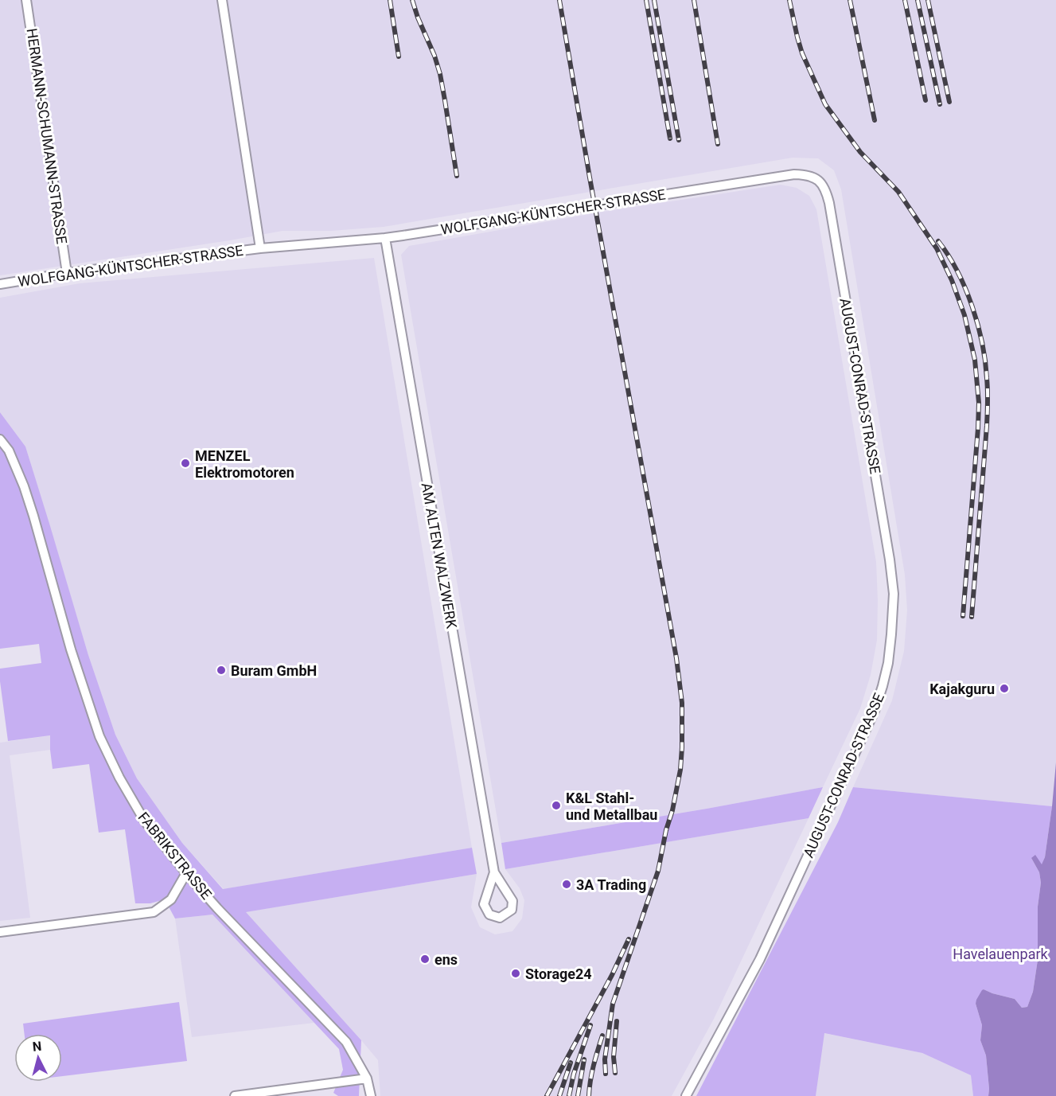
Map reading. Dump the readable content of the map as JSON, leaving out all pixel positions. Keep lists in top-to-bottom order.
{
  "streets": {
    "street": [
      "HERMANN-SCHUMANN-STRASSE",
      "WOLFGANG-KÜNTSCHER-STRASSE",
      "AUGUST-CONRAD-STRASSE",
      "AM ALTEN WALZWERK",
      "FABRIKSTRASSE"
    ]
  },
  "crossings": [
    ["HERMANN-SCHUMANN-STRASSE", "WOLFGANG-KÜNTSCHER-STRASSE"],
    ["WOLFGANG-KÜNTSCHER-STRASSE", "AUGUST-CONRAD-STRASSE"],
    ["WOLFGANG-KÜNTSCHER-STRASSE", "AM ALTEN WALZWERK"]
  ],
  "parks": ["Havelauenpark"],
  "places": [
    "MENZEL Elektromotoren",
    "Buram GmbH",
    "Kajakguru",
    "K&L Stahl- und Metallbau",
    "3A Trading",
    "ens",
    "Storage24"
  ],
  "north": "top"
}
